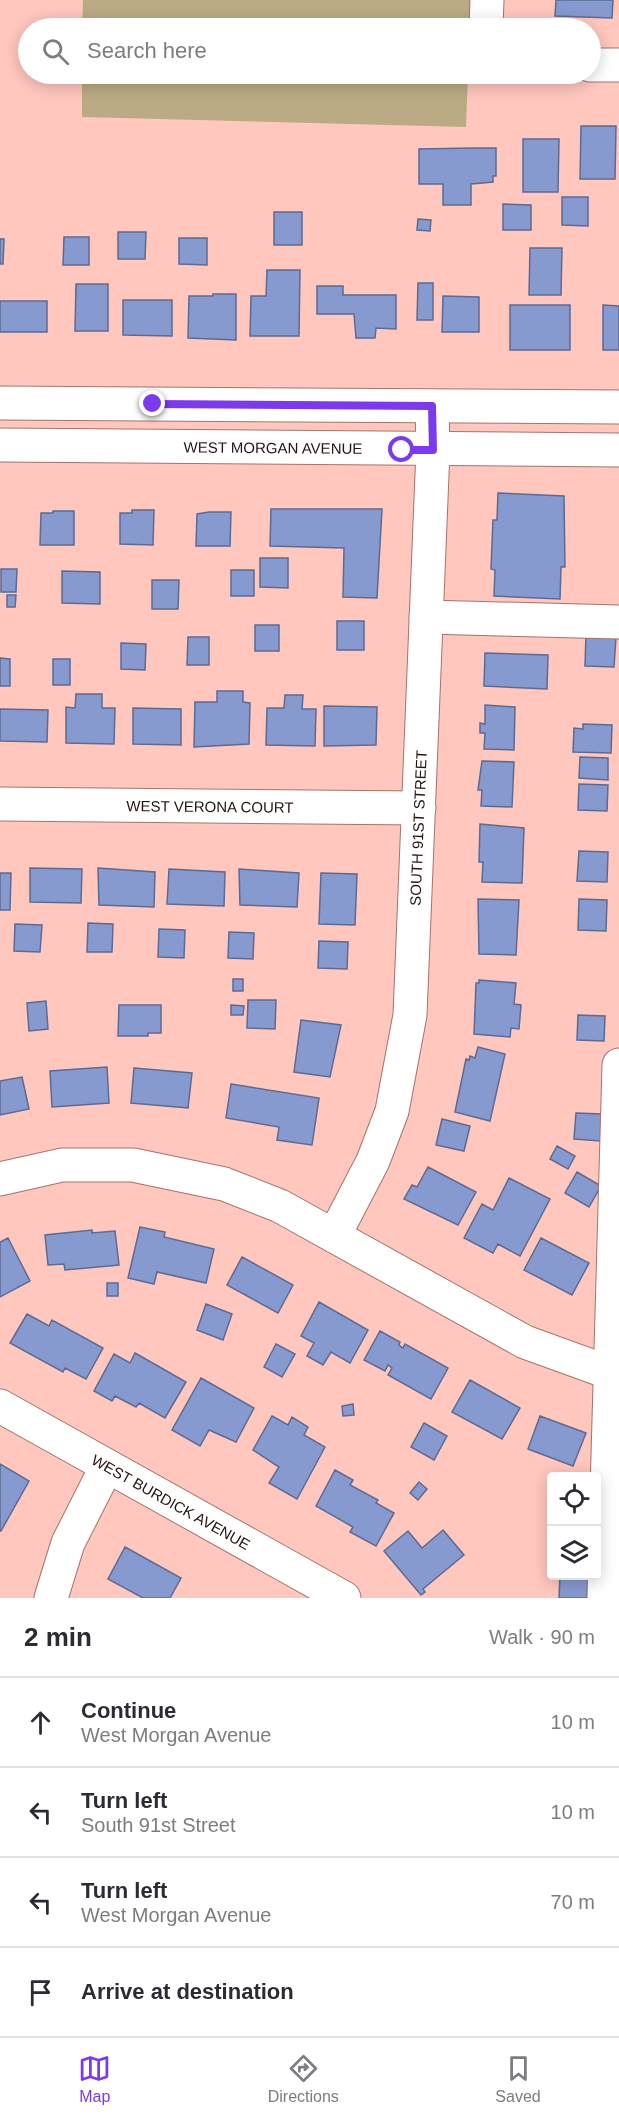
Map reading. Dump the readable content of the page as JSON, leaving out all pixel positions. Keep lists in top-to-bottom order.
{
  "streets": {
    "street": [
      "WEST MORGAN AVENUE",
      "WEST VERONA COURT",
      "SOUTH 91ST STREET",
      "WEST BURDICK AVENUE"
    ]
  },
  "crossings": [
    ["WEST MORGAN AVENUE", "SOUTH 91ST STREET"],
    ["WEST VERONA COURT", "SOUTH 91ST STREET"]
  ],
  "page": {
    "search": "Search here",
    "heading": ["2 min", "Walk · 90 m"],
    "list": [
      ["Continue", "West Morgan Avenue", "10 m"],
      ["Turn left", "South 91st Street", "10 m"],
      ["Turn left", "West Morgan Avenue", "70 m"],
      "Arrive at destination"
    ],
    "nav": ["Map", "Directions", "Saved"]
  }
}
